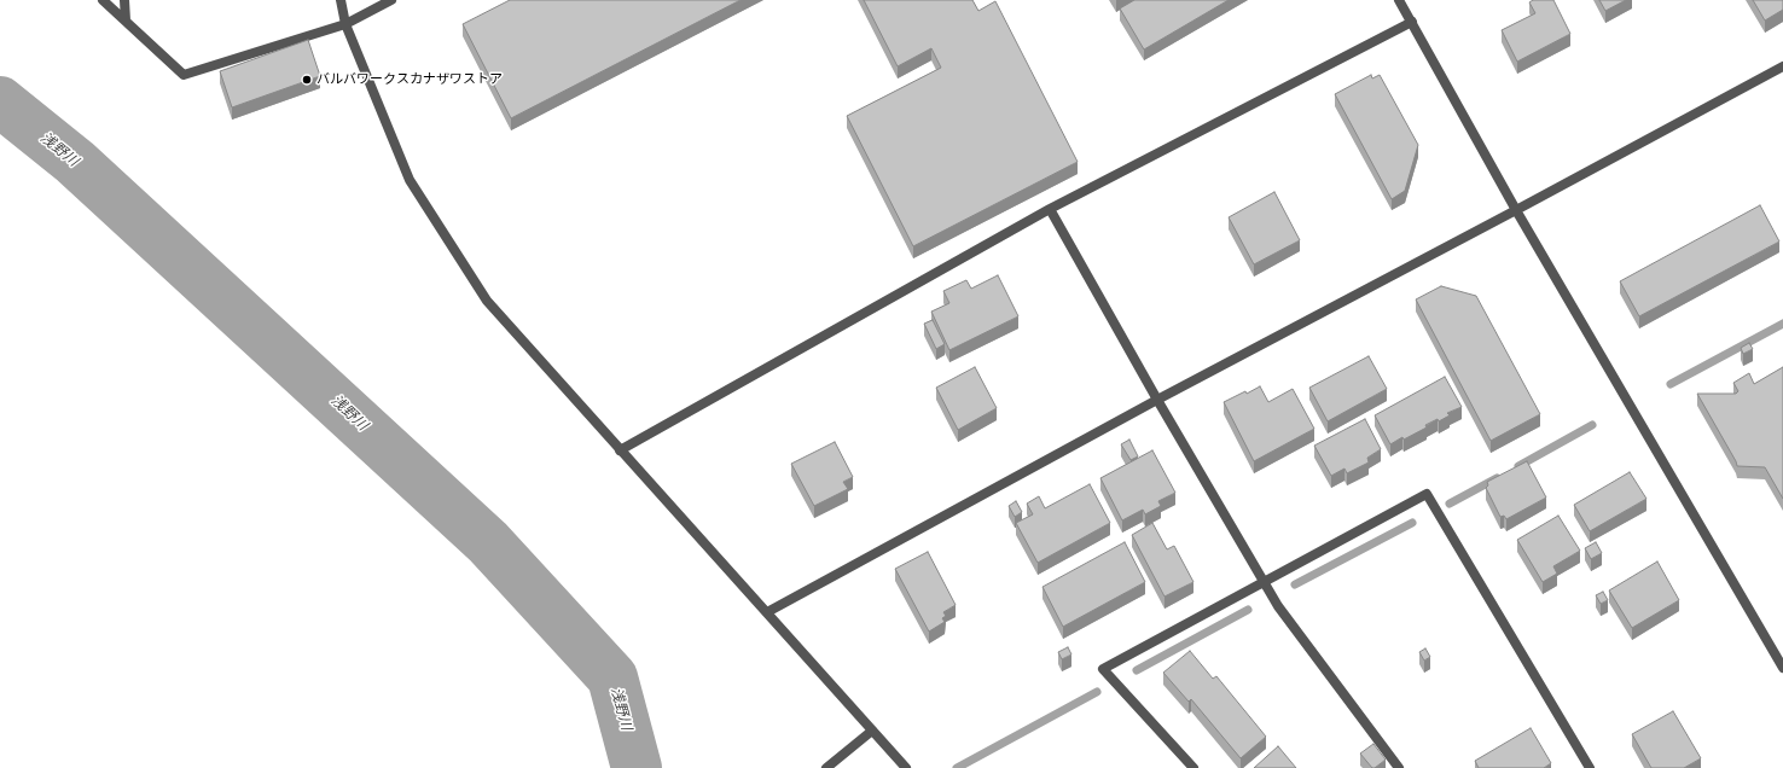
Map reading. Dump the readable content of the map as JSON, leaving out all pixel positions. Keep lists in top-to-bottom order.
{
  "water": ["浅野川"],
  "places": ["バルバワークスカナザワストア"]
}
